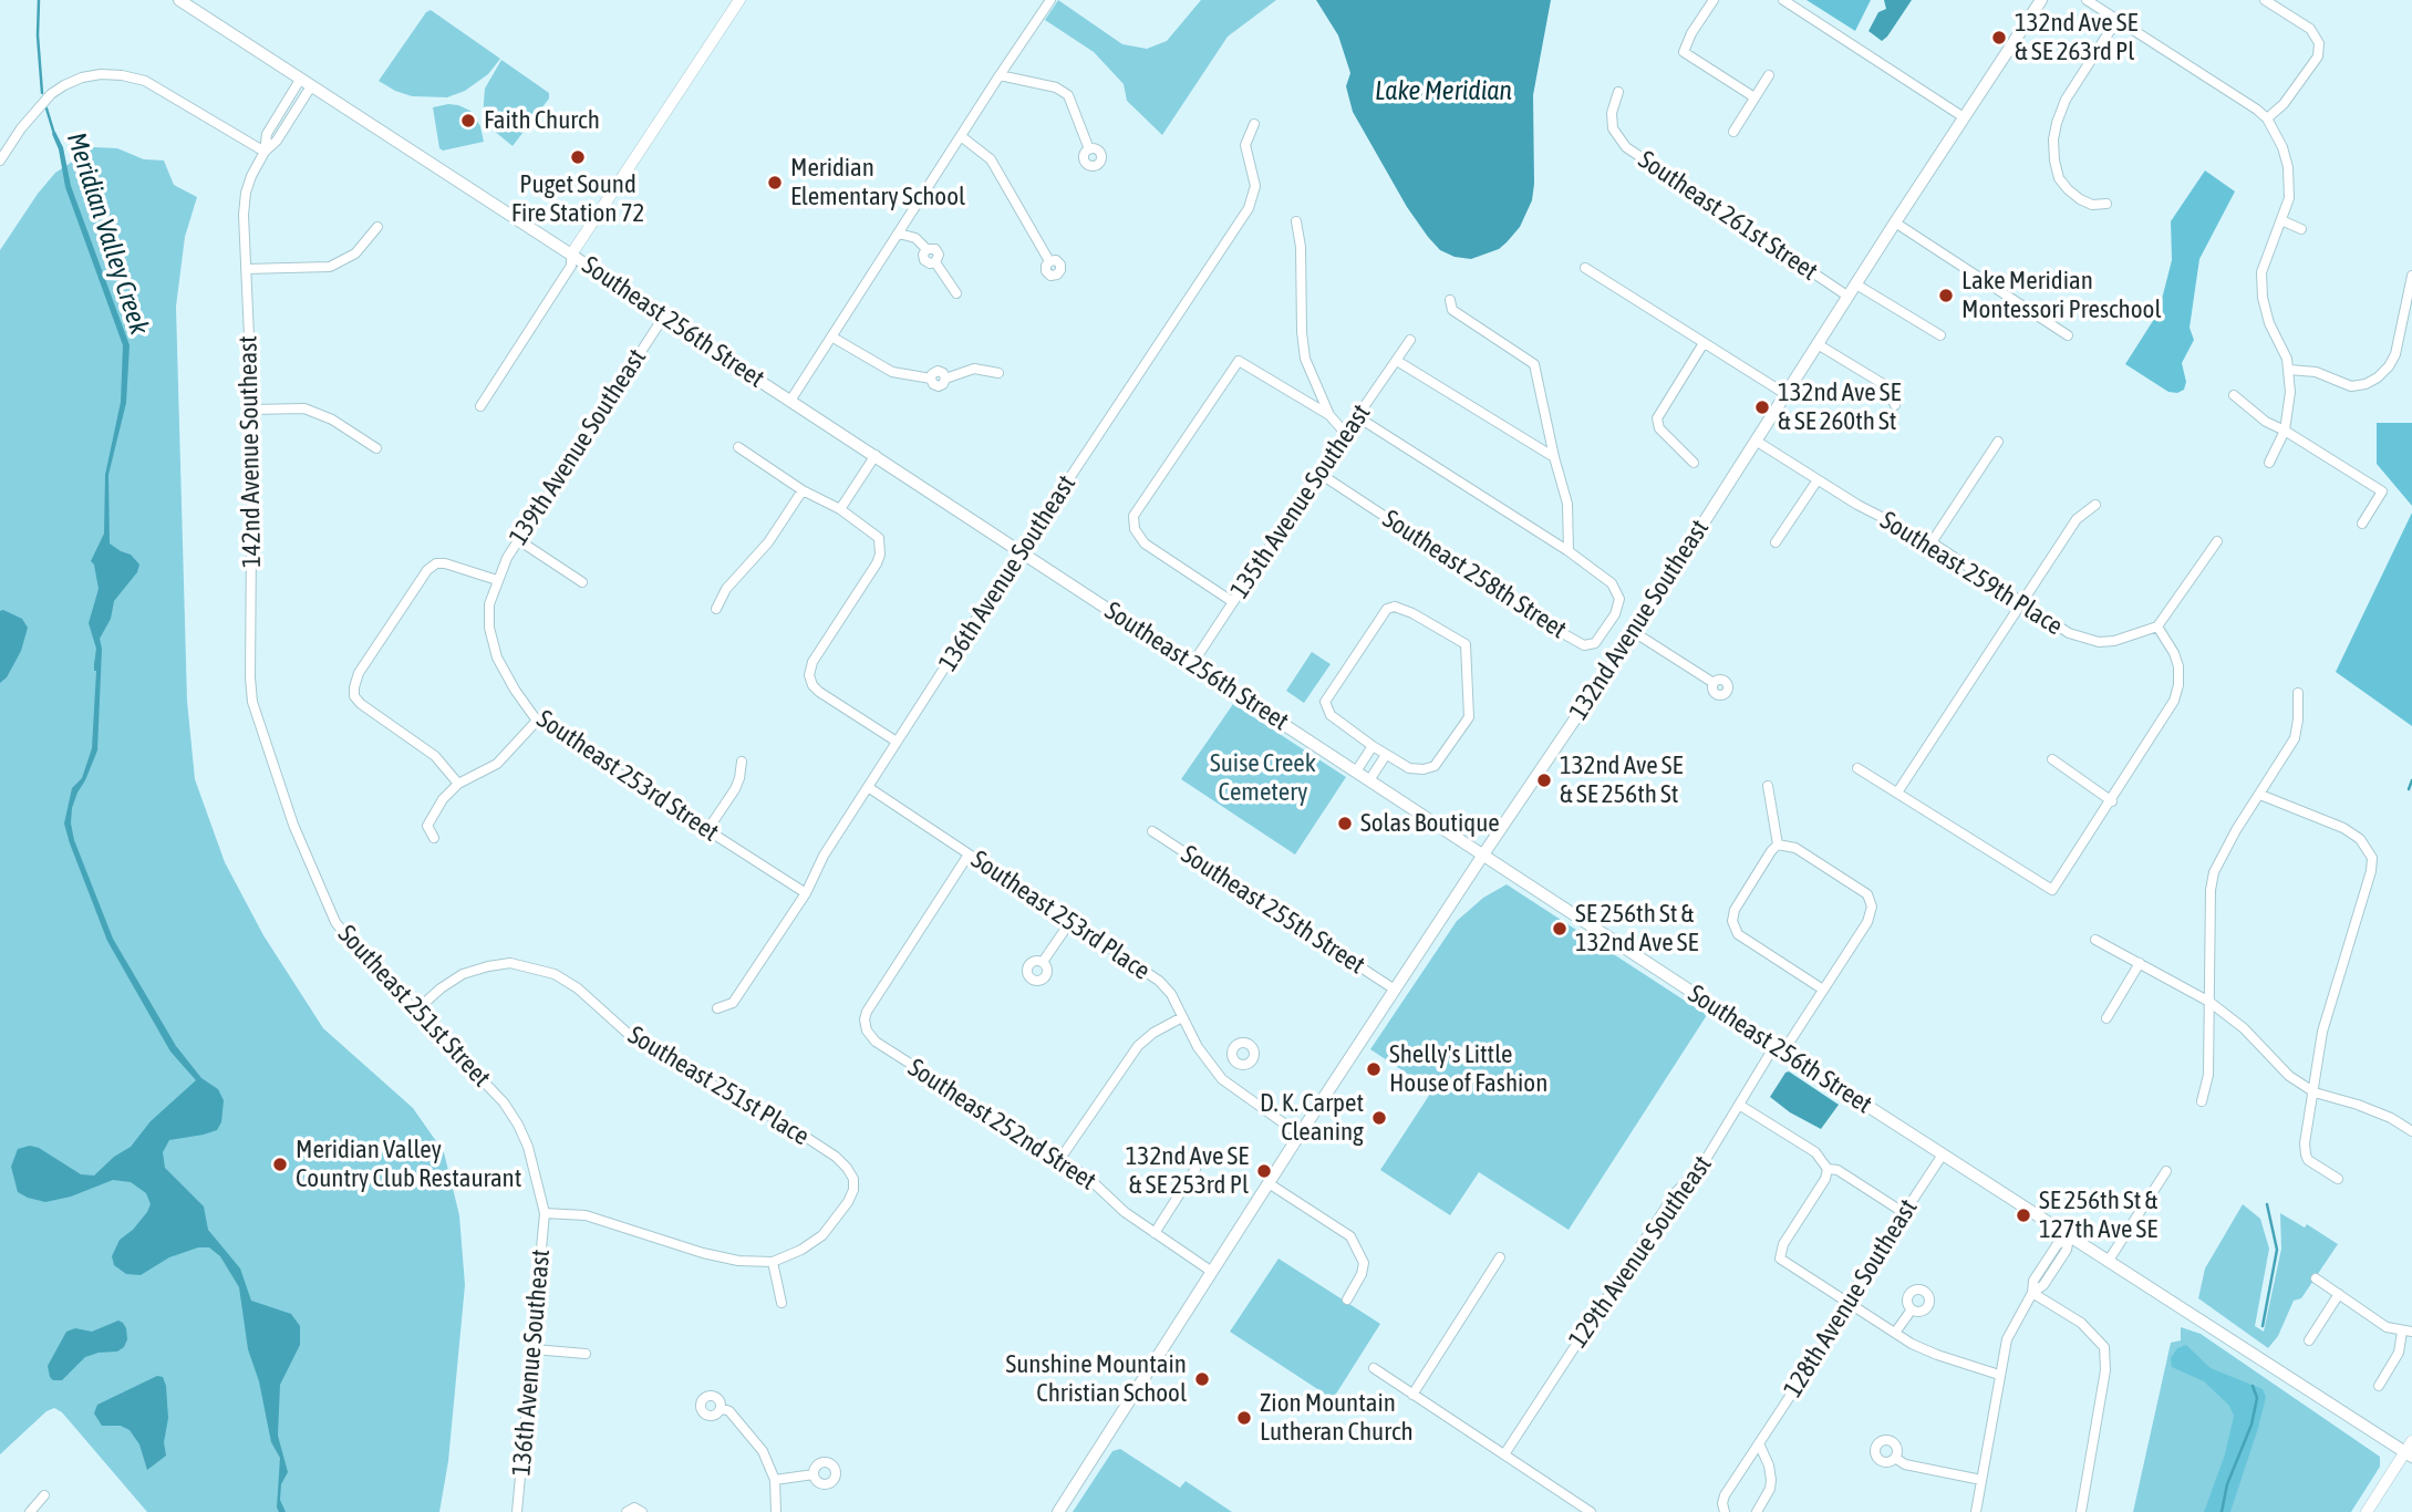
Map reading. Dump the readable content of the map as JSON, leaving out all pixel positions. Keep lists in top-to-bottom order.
{
  "streets": {
    "main road": ["Southeast 256th Street", "132nd Avenue Southeast"],
    "street": [
      "Southeast 261st Street",
      "139th Avenue Southeast",
      "142nd Avenue Southeast",
      "135th Avenue Southeast",
      "136th Avenue Southeast",
      "Southeast 259th Place",
      "Southeast 258th Street",
      "Southeast 253rd Street",
      "Southeast 255th Street",
      "Southeast 253rd Place",
      "Southeast 251st Street",
      "Southeast 251st Place",
      "Southeast 252nd Street",
      "129th Avenue Southeast",
      "128th Avenue Southeast"
    ]
  },
  "crossings": [
    ["Southeast 261st Street", "132nd Avenue Southeast"],
    ["Southeast 256th Street", "139th Avenue Southeast"],
    ["Southeast 256th Street", "142nd Avenue Southeast"],
    ["Southeast 256th Street", "135th Avenue Southeast"],
    ["Southeast 256th Street", "136th Avenue Southeast"],
    ["Southeast 256th Street", "132nd Avenue Southeast"],
    ["Southeast 256th Street", "129th Avenue Southeast"],
    ["Southeast 256th Street", "128th Avenue Southeast"],
    ["139th Avenue Southeast", "Southeast 253rd Street"],
    ["142nd Avenue Southeast", "Southeast 251st Street"],
    ["135th Avenue Southeast", "Southeast 258th Street"],
    ["136th Avenue Southeast", "Southeast 253rd Street"],
    ["136th Avenue Southeast", "Southeast 253rd Place"],
    ["136th Avenue Southeast", "Southeast 251st Street"],
    ["Southeast 259th Place", "132nd Avenue Southeast"],
    ["132nd Avenue Southeast", "Southeast 255th Street"],
    ["132nd Avenue Southeast", "Southeast 253rd Place"],
    ["132nd Avenue Southeast", "Southeast 252nd Street"],
    ["Southeast 253rd Place", "Southeast 252nd Street"],
    ["Southeast 251st Street", "Southeast 251st Place"]
  ],
  "water": ["Lake Meridian", "Meridian Valley Creek"],
  "parks": ["Suise Creek Cemetery"],
  "places": [
    "132nd Ave SE & SE 263rd Pl",
    "Faith Church",
    "Puget Sound Fire Station 72",
    "Meridian Elementary School",
    "Lake Meridian Montessori Preschool",
    "132nd Ave SE & SE 260th St",
    "132nd Ave SE & SE 256th St",
    "Solas Boutique",
    "SE 256th St & 132nd Ave SE",
    "Shelly's Little House of Fashion",
    "D. K. Carpet Cleaning",
    "Meridian Valley Country Club Restaurant",
    "132nd Ave SE & SE 253rd Pl",
    "SE 256th St & 127th Ave SE",
    "Sunshine Mountain Christian School",
    "Zion Mountain Lutheran Church"
  ]
}
